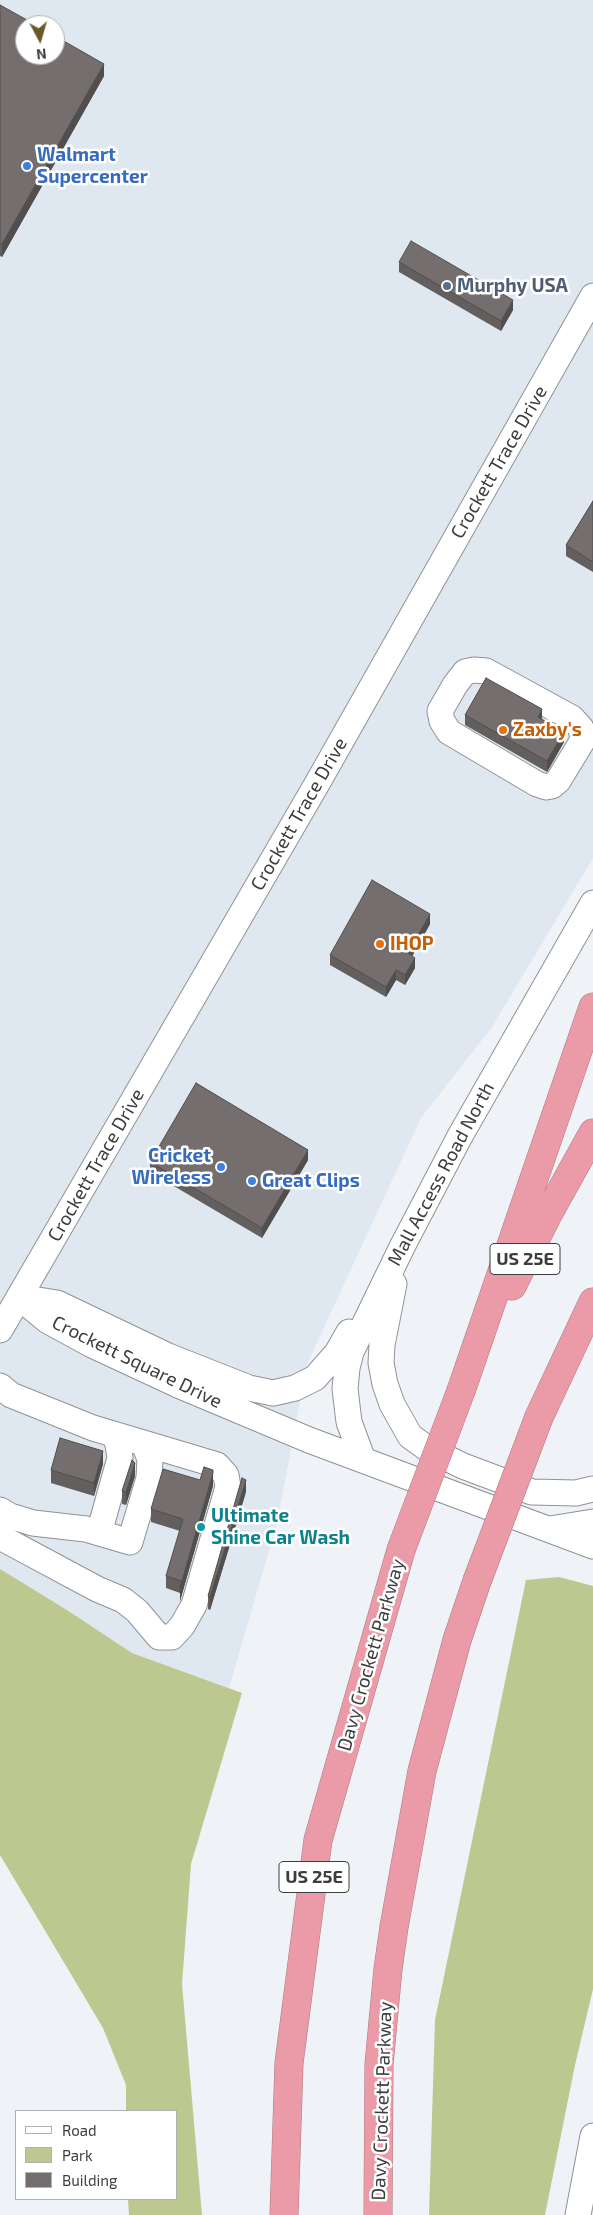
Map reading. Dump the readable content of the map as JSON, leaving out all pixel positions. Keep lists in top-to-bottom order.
{
  "streets": {
    "highway": ["US 25E", "Davy Crockett Parkway"],
    "street": ["Crockett Trace Drive", "Mall Access Road North", "Crockett Square Drive"]
  },
  "crossings": [
    ["Crockett Trace Drive", "Crockett Square Drive"],
    ["Mall Access Road North", "Crockett Square Drive"]
  ],
  "places": [
    "Walmart Supercenter",
    "Murphy USA",
    "Zaxby's",
    "IHOP",
    "Cricket Wireless",
    "Great Clips",
    "Ultimate Shine Car Wash"
  ],
  "legend": ["Road", "Park", "Building"],
  "north": "bottom"
}
